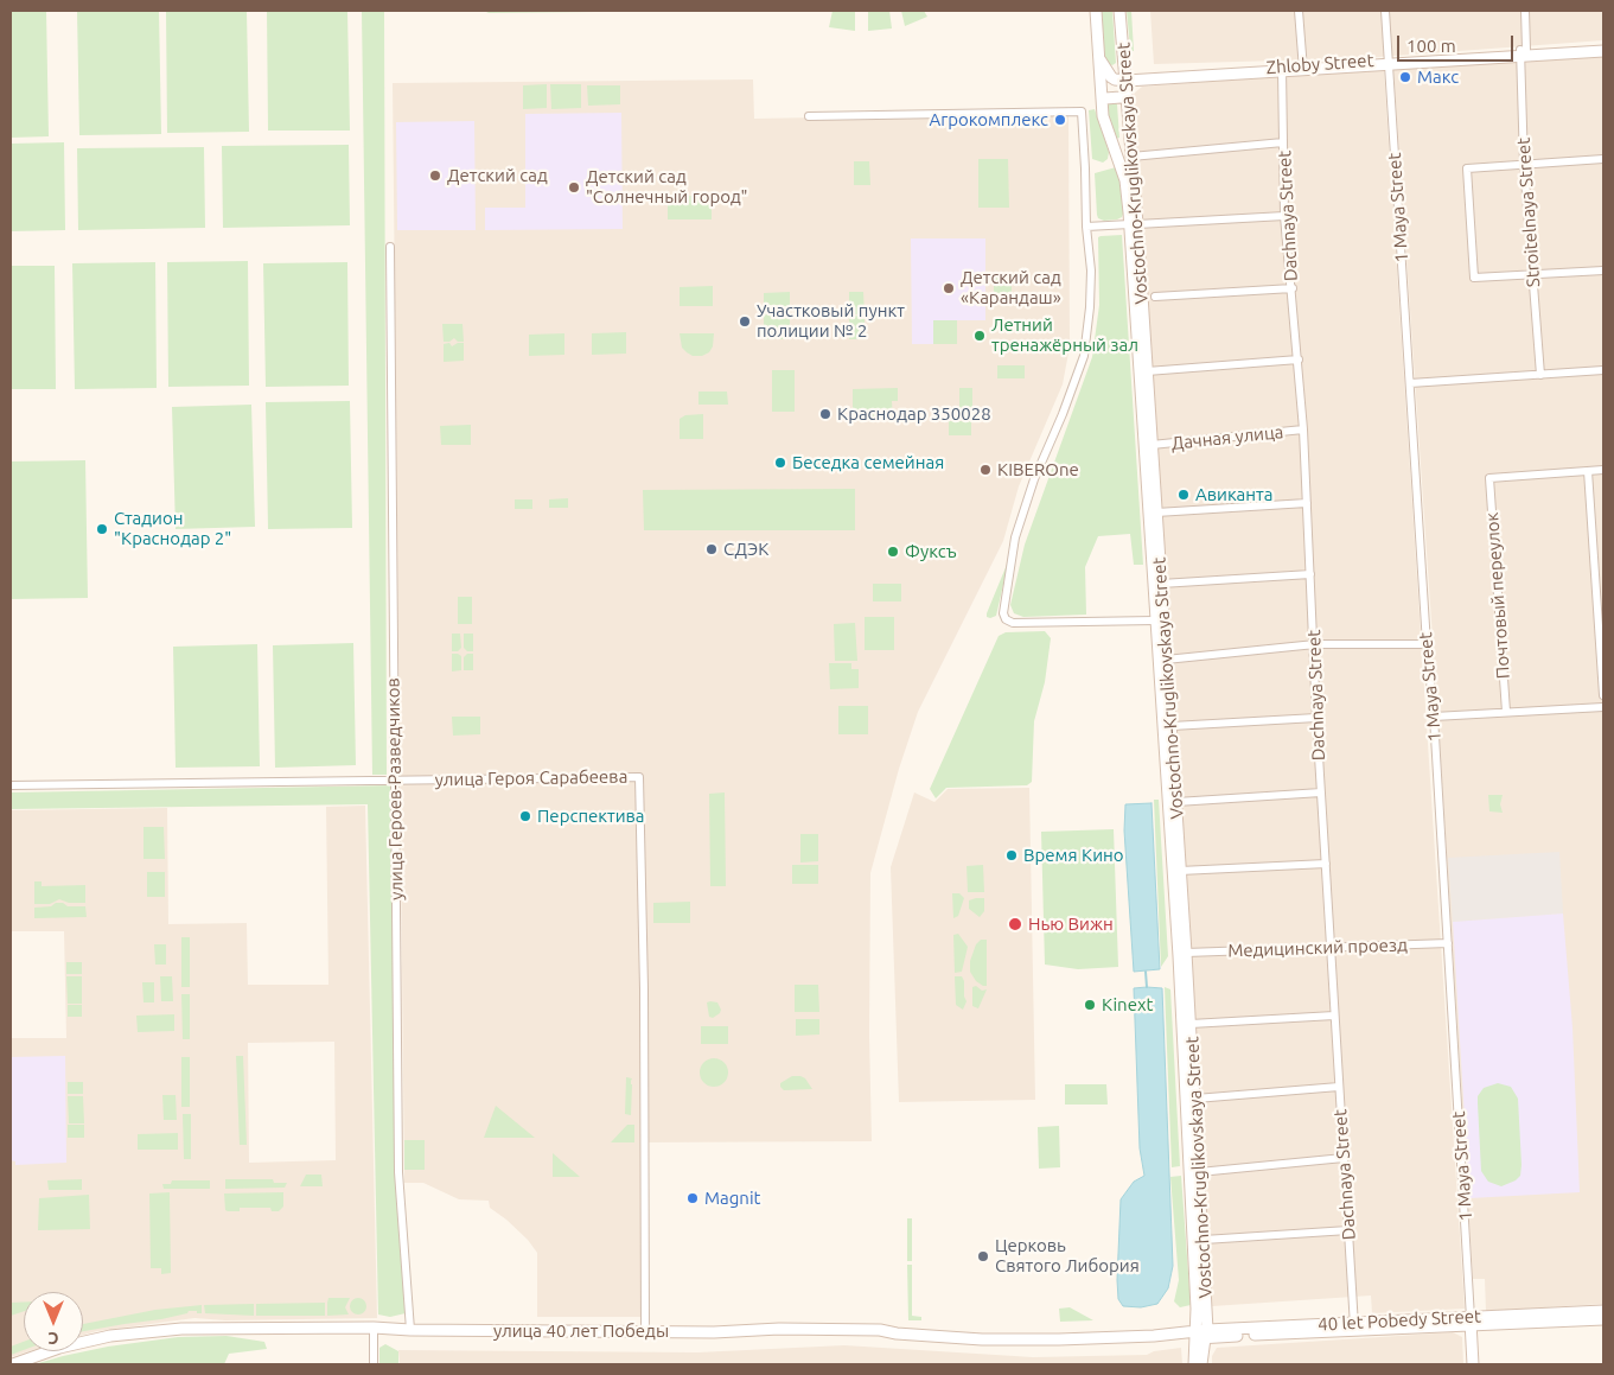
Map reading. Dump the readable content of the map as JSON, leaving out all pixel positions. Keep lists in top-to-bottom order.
{
  "streets": {
    "main road": [
      "Zhloby Street",
      "Vostochno-Kruglikovskaya Street",
      "1 Maya Street",
      "40 let Pobedy Street",
      "улица 40 лет Победы"
    ],
    "street": [
      "Stroitelnaya Street",
      "Dachnaya Street",
      "Дачная улица",
      "Почтовый переулок",
      "улица Героя Сарабеева",
      "улица Героев-Разведчиков",
      "Медицинский проезд"
    ]
  },
  "crossings": [
    ["Zhloby Street", "Vostochno-Kruglikovskaya Street"],
    ["Zhloby Street", "1 Maya Street"],
    ["Zhloby Street", "Stroitelnaya Street"],
    ["Zhloby Street", "Dachnaya Street"],
    ["Vostochno-Kruglikovskaya Street", "Дачная улица"],
    ["Vostochno-Kruglikovskaya Street", "Медицинский проезд"],
    ["Vostochno-Kruglikovskaya Street", "40 let Pobedy Street"],
    ["Vostochno-Kruglikovskaya Street", "улица 40 лет Победы"],
    ["1 Maya Street", "Медицинский проезд"],
    ["1 Maya Street", "40 let Pobedy Street"],
    ["Dachnaya Street", "Дачная улица"],
    ["Dachnaya Street", "Медицинский проезд"],
    ["Dachnaya Street", "40 let Pobedy Street"],
    ["Dachnaya Street", "улица 40 лет Победы"],
    ["улица Героя Сарабеева", "улица Героев-Разведчиков"],
    ["улица Героя Сарабеева", "улица 40 лет Победы"],
    ["улица Героев-Разведчиков", "улица 40 лет Победы"],
    ["40 let Pobedy Street", "улица 40 лет Победы"]
  ],
  "places": [
    "Макс",
    "Агрокомплекс",
    "Детский сад",
    "Детский сад \"Солнечный город\"",
    "Детский сад «Карандаш»",
    "Участковый пункт полиции № 2",
    "Летний тренажёрный зал",
    "Краснодар 350028",
    "Беседка семейная",
    "KIBEROne",
    "Авиканта",
    "Стадион \"Краснодар 2\"",
    "СДЭК",
    "Фуксъ",
    "Перспектива",
    "Время Кино",
    "Нью Вижн",
    "Kinext",
    "Magnit",
    "Церковь Святого Либория"
  ],
  "scale_bar": "100 m",
  "north": "bottom"
}
